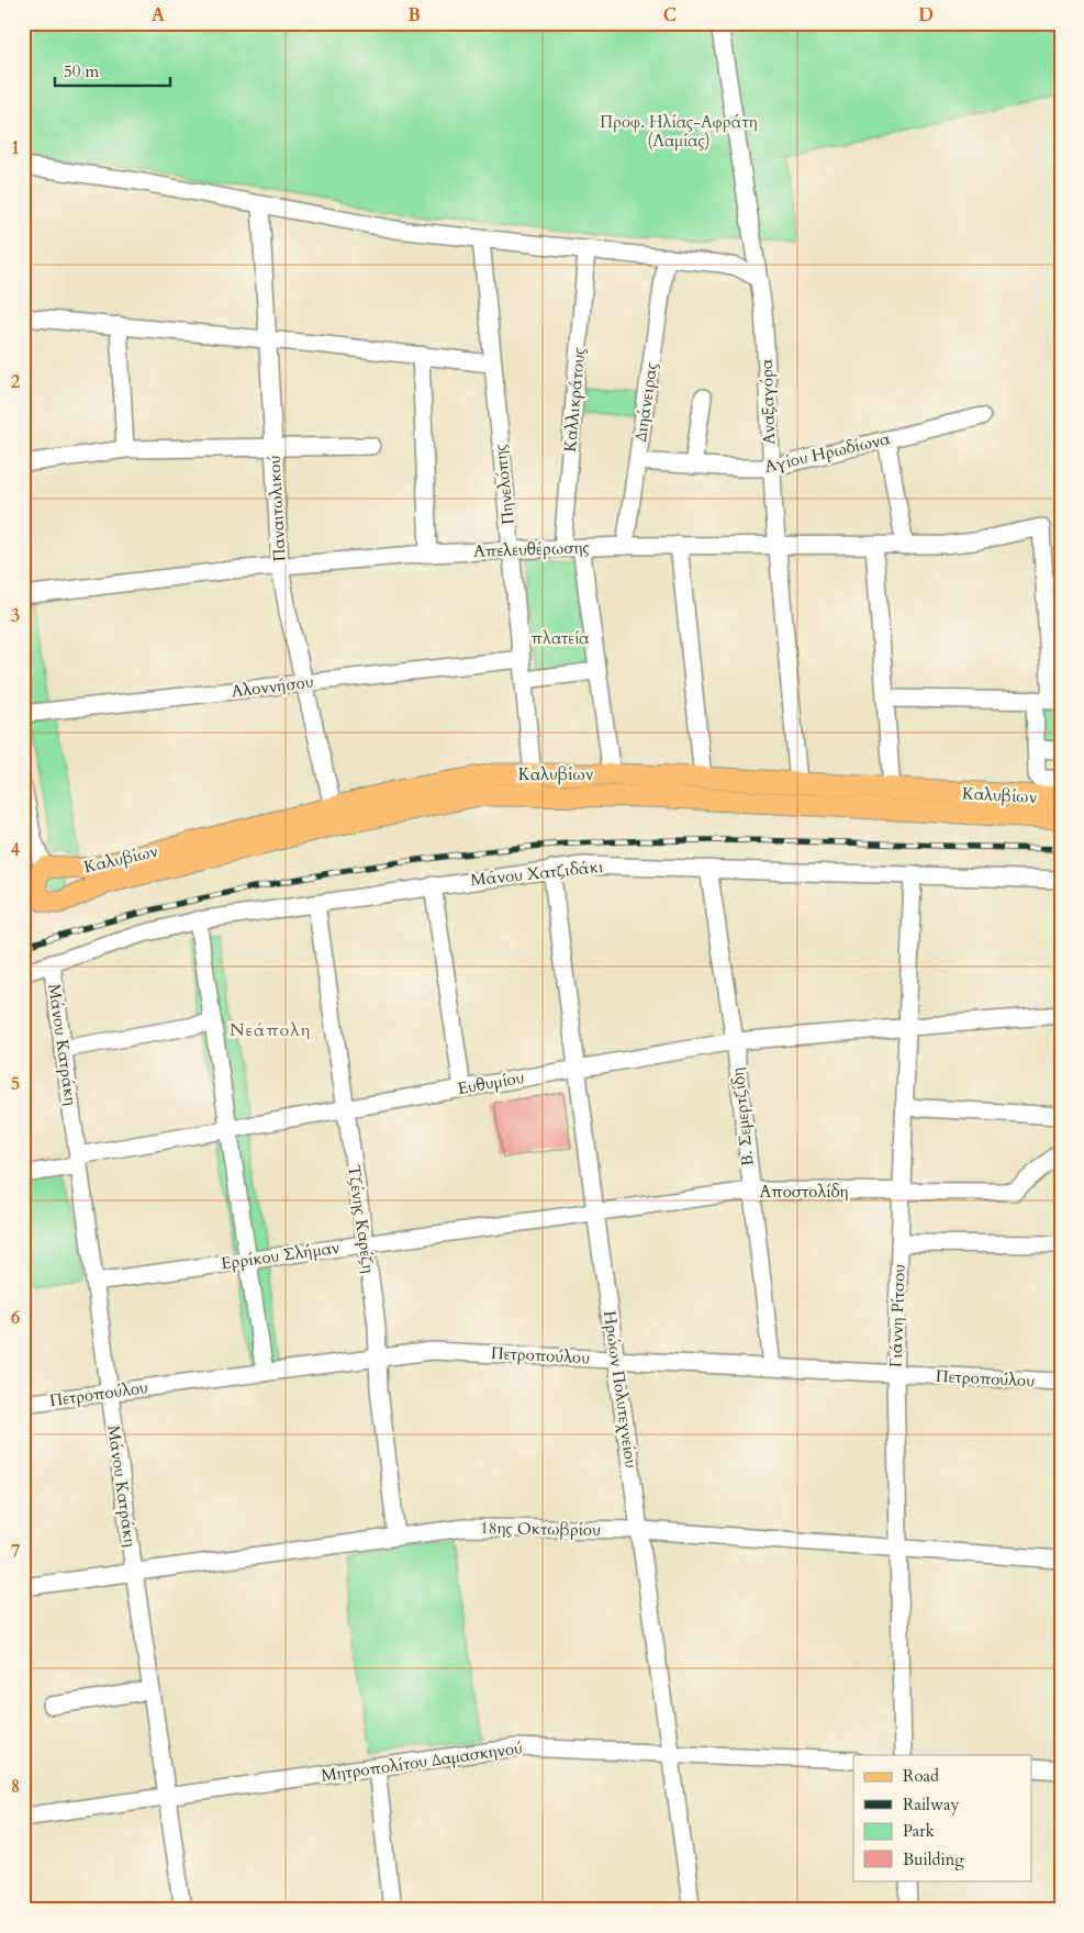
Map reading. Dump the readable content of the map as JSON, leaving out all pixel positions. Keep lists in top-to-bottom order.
{
  "streets": {
    "main road": ["Καλυβίων"],
    "street": [
      "Καλλικράτους",
      "Διηάνειρας",
      "Αναξαγόρα",
      "Αγίου Ηρωδίωνα",
      "Πηνελόπης",
      "Παναιτωλικού",
      "Απελευθέρωσης",
      "Αλοννήσου",
      "Μάνου Χατζιδάκι",
      "Μάνου Κατράκη",
      "Ευθυμίου",
      "Β. Σεμερτζίδη",
      "Αποστολίδη",
      "Τζένης Καρέζη",
      "Ερρίκου Σλήμαν",
      "Γιάννη Ρίτσου",
      "Πετροπούλου",
      "Ηρώων Πολυτεχνείου",
      "18ης Οκτωβρίου",
      "Μητροπολίτου Δαμασκηνού"
    ]
  },
  "crossings": [
    ["Καλλικράτους", "Απελευθέρωσης"],
    ["Διηάνειρας", "Αγίου Ηρωδίωνα"],
    ["Διηάνειρας", "Απελευθέρωσης"],
    ["Αναξαγόρα", "Αγίου Ηρωδίωνα"],
    ["Αναξαγόρα", "Απελευθέρωσης"],
    ["Αναξαγόρα", "Καλυβίων"],
    ["Πηνελόπης", "Απελευθέρωσης"],
    ["Πηνελόπης", "Αλοννήσου"],
    ["Πηνελόπης", "Καλυβίων"],
    ["Παναιτωλικού", "Απελευθέρωσης"],
    ["Παναιτωλικού", "Αλοννήσου"],
    ["Παναιτωλικού", "Καλυβίων"],
    ["Μάνου Χατζιδάκι", "Μάνου Κατράκη"],
    ["Μάνου Χατζιδάκι", "Β. Σεμερτζίδη"],
    ["Μάνου Χατζιδάκι", "Τζένης Καρέζη"],
    ["Μάνου Χατζιδάκι", "Γιάννη Ρίτσου"],
    ["Μάνου Χατζιδάκι", "Ηρώων Πολυτεχνείου"],
    ["Μάνου Κατράκη", "Ευθυμίου"],
    ["Μάνου Κατράκη", "Ερρίκου Σλήμαν"],
    ["Μάνου Κατράκη", "Πετροπούλου"],
    ["Μάνου Κατράκη", "18ης Οκτωβρίου"],
    ["Μάνου Κατράκη", "Μητροπολίτου Δαμασκηνού"],
    ["Ευθυμίου", "Β. Σεμερτζίδη"],
    ["Ευθυμίου", "Τζένης Καρέζη"],
    ["Ευθυμίου", "Γιάννη Ρίτσου"],
    ["Ευθυμίου", "Ηρώων Πολυτεχνείου"],
    ["Β. Σεμερτζίδη", "Αποστολίδη"],
    ["Β. Σεμερτζίδη", "Πετροπούλου"],
    ["Αποστολίδη", "Ερρίκου Σλήμαν"],
    ["Αποστολίδη", "Γιάννη Ρίτσου"],
    ["Αποστολίδη", "Ηρώων Πολυτεχνείου"],
    ["Τζένης Καρέζη", "Ερρίκου Σλήμαν"],
    ["Τζένης Καρέζη", "Πετροπούλου"],
    ["Τζένης Καρέζη", "18ης Οκτωβρίου"],
    ["Ερρίκου Σλήμαν", "Ηρώων Πολυτεχνείου"],
    ["Γιάννη Ρίτσου", "Πετροπούλου"],
    ["Γιάννη Ρίτσου", "18ης Οκτωβρίου"],
    ["Πετροπούλου", "Ηρώων Πολυτεχνείου"],
    ["Ηρώων Πολυτεχνείου", "18ης Οκτωβρίου"],
    ["Ηρώων Πολυτεχνείου", "Μητροπολίτου Δαμασκηνού"]
  ],
  "districts": ["Νεάπολη"],
  "parks": ["Προφ. Ηλίας-Αφράτη (Λαμίας)", "πλατεία"],
  "legend": [
    "Road",
    "Railway",
    "Park",
    "Building"
  ],
  "scale_bar": "50 m",
  "grid": {
    "columns": [
      "A",
      "B",
      "C",
      "D"
    ],
    "rows": [
      "1",
      "2",
      "3",
      "4",
      "5",
      "6",
      "7",
      "8"
    ]
  }
}
